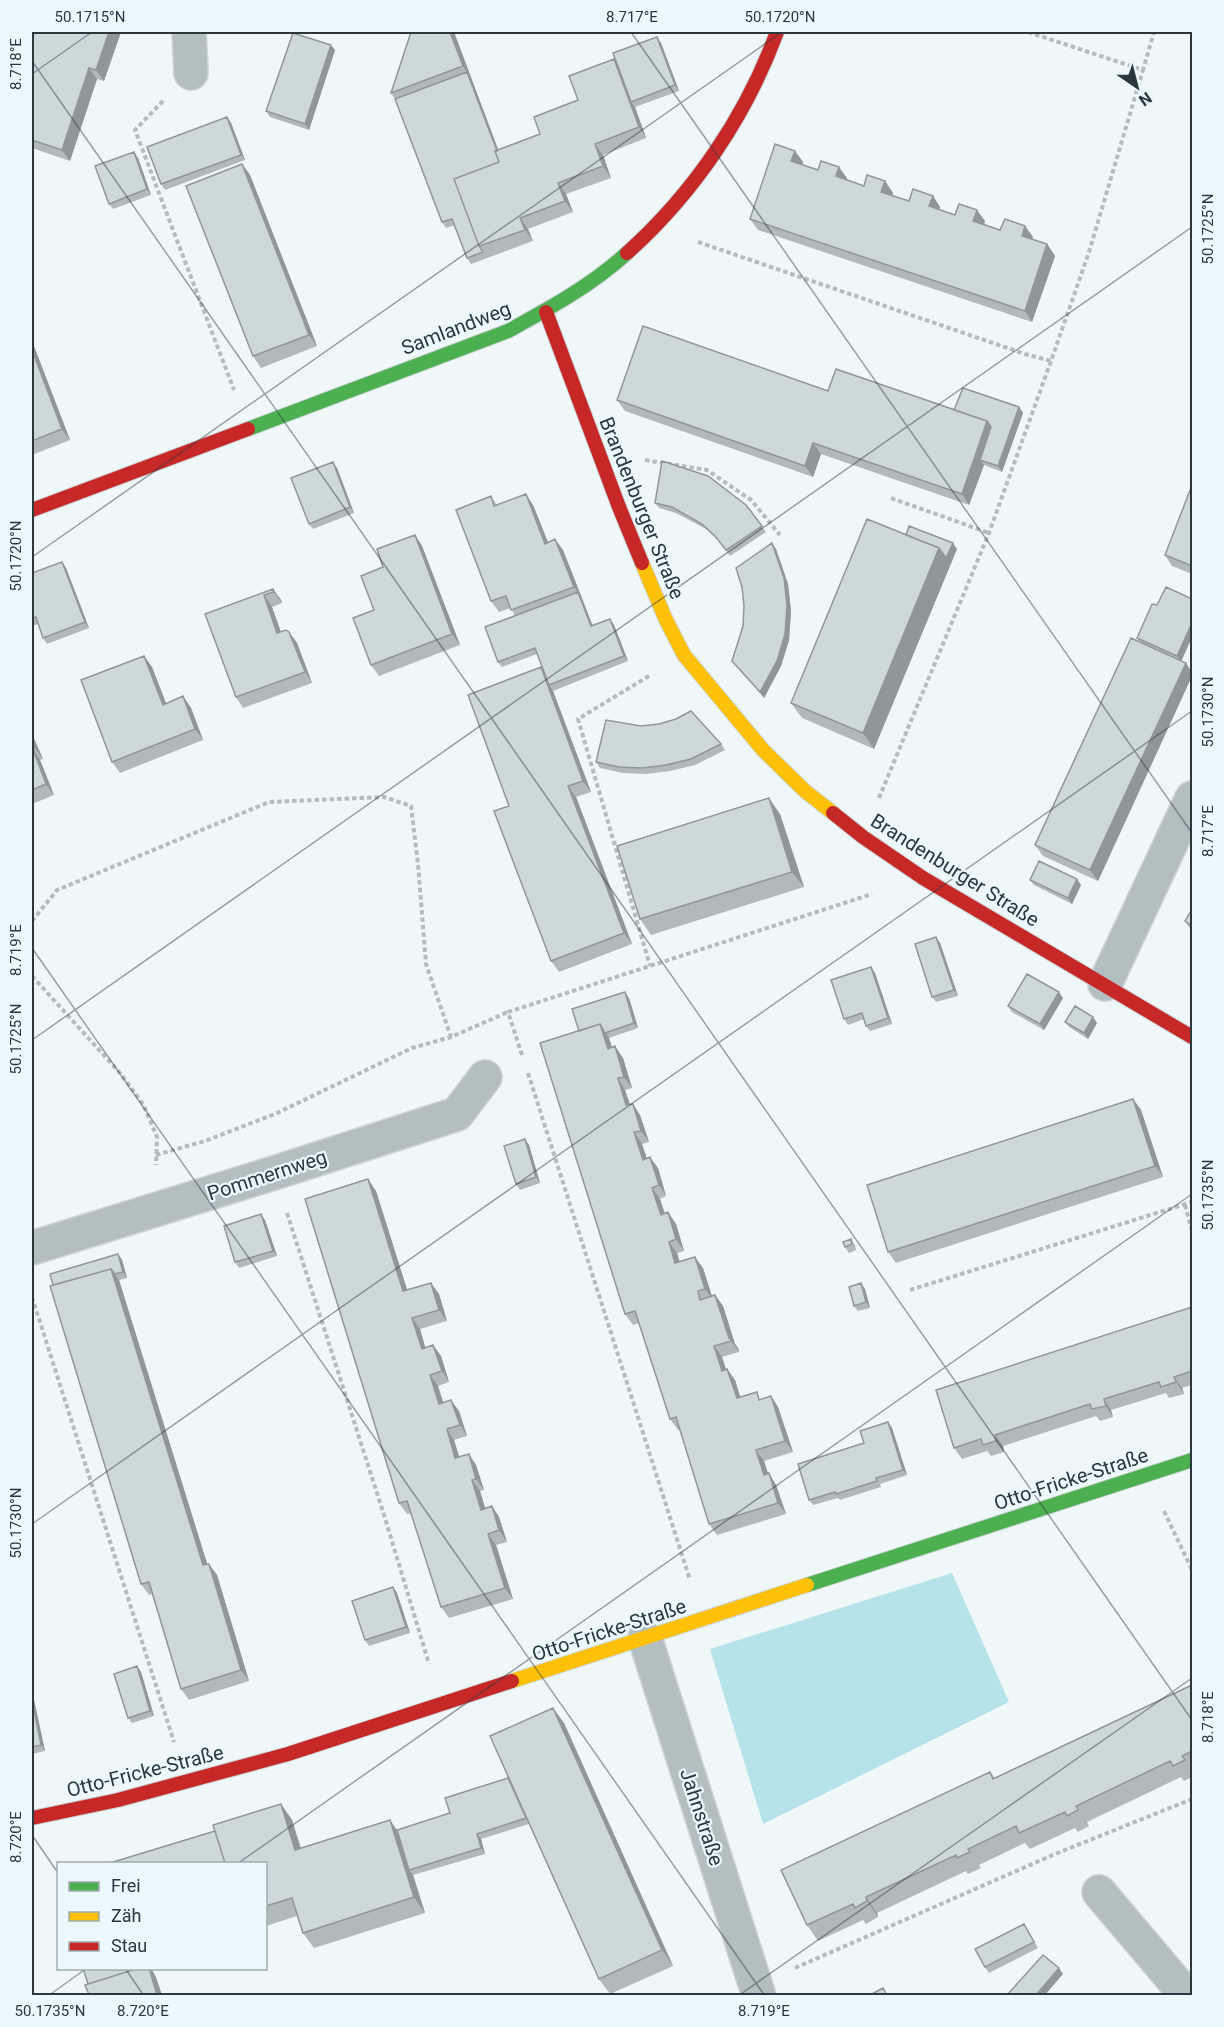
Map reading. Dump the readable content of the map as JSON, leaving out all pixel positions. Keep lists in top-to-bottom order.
{
  "streets": {
    "street": [
      "Samlandweg",
      "Brandenburger Straße",
      "Pommernweg",
      "Otto-Fricke-Straße",
      "Jahnstraße"
    ]
  },
  "crossings": [
    ["Samlandweg", "Brandenburger Straße"],
    ["Otto-Fricke-Straße", "Jahnstraße"]
  ],
  "legend": ["Frei", "Zäh", "Stau"],
  "north": "bottom right",
  "coordinates": [
    "50.1715°N",
    "8.717°E",
    "50.1720°N",
    "8.718°E",
    "50.1725°N",
    "50.1730°N",
    "8.719°E",
    "50.1735°N",
    "8.720°E"
  ]
}
